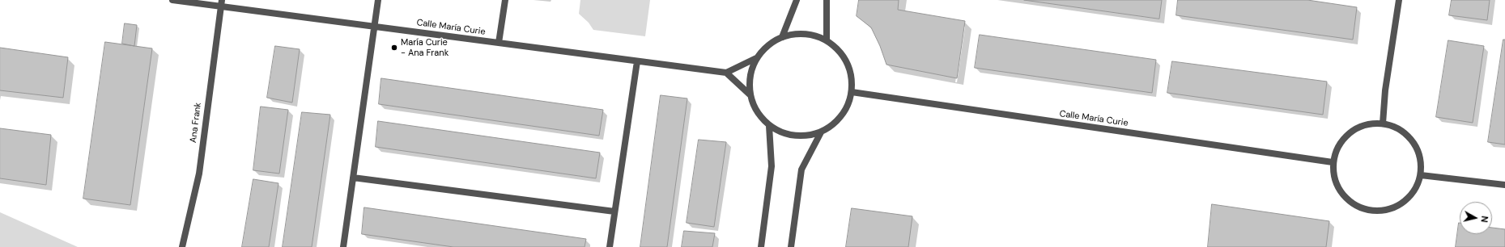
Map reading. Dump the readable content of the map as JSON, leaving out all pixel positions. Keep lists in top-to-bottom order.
{
  "streets": {
    "street": ["Calle María Curie", "Ana Frank"]
  },
  "crossings": [
    ["Calle María Curie", "Ana Frank"]
  ],
  "places": ["María Curie - Ana Frank"],
  "north": "right"
}
